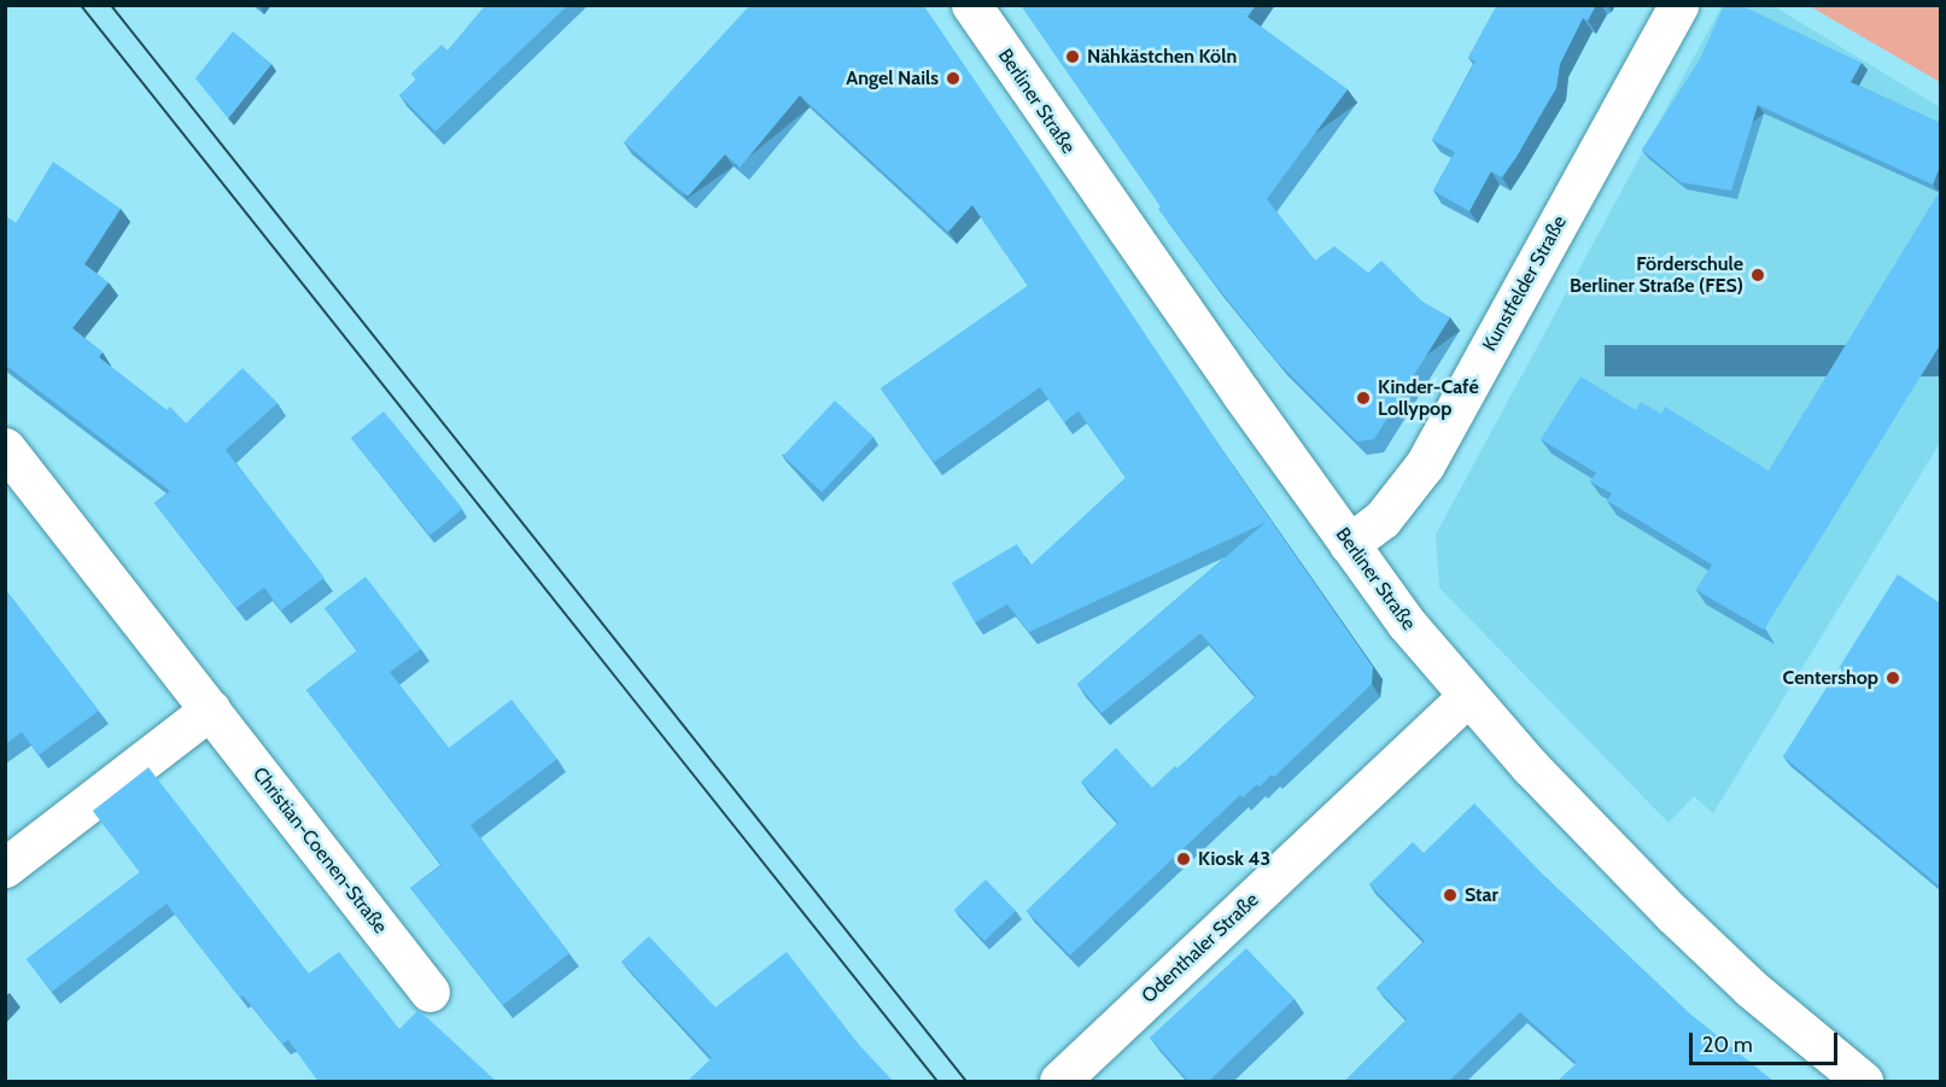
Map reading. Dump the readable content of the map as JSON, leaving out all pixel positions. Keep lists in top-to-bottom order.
{
  "streets": {
    "main road": [
      "Berliner Straße",
      "Kunstfelder Straße",
      "Christian-Coenen-Straße",
      "Odenthaler Straße"
    ]
  },
  "crossings": [
    ["Berliner Straße", "Kunstfelder Straße"],
    ["Berliner Straße", "Odenthaler Straße"]
  ],
  "places": [
    "Nähkästchen Köln",
    "Angel Nails",
    "Förderschule Berliner Straße (FES)",
    "Kinder-Café Lollypop",
    "Centershop",
    "Kiosk 43",
    "Star"
  ],
  "scale_bar": "20 m"
}
